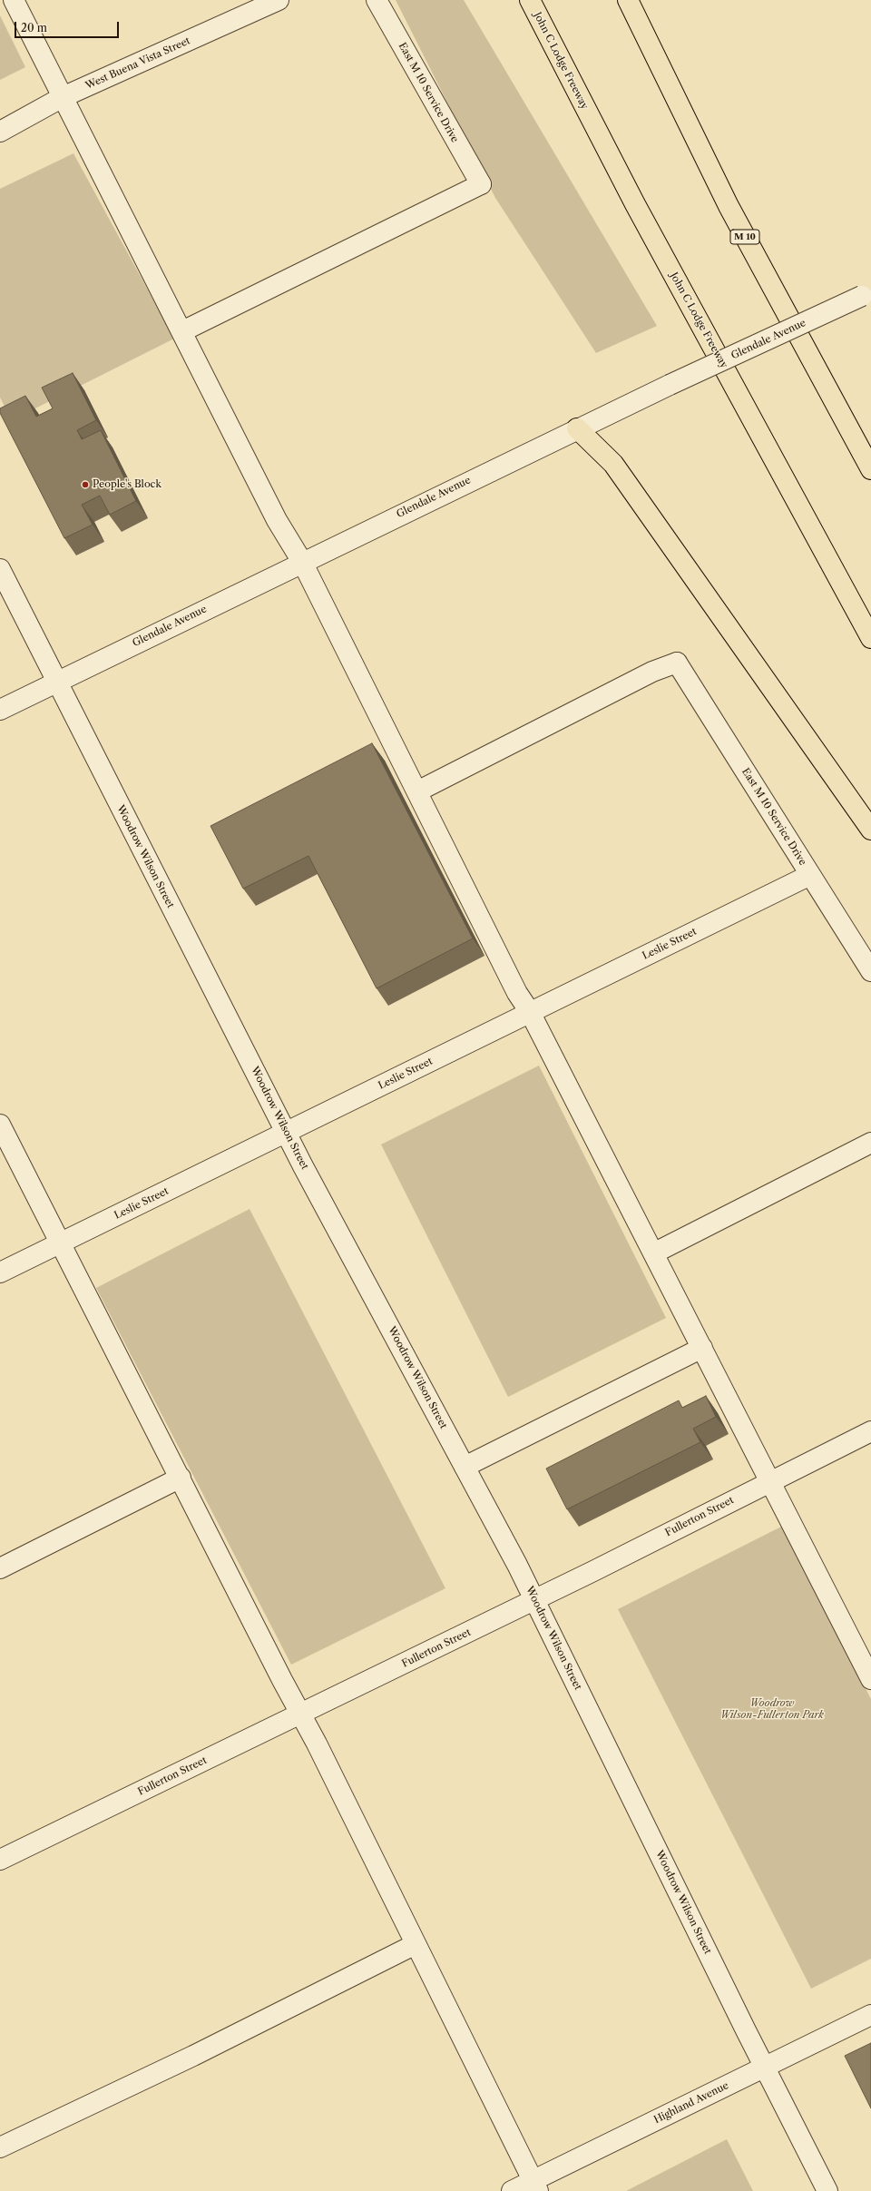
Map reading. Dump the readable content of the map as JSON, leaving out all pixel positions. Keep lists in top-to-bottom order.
{
  "streets": {
    "highway": ["John C Lodge Freeway", "M 10"],
    "street": [
      "West Buena Vista Street",
      "East M 10 Service Drive",
      "Glendale Avenue",
      "Woodrow Wilson Street",
      "Leslie Street",
      "Fullerton Street",
      "Highland Avenue"
    ]
  },
  "crossings": [
    ["East M 10 Service Drive", "Leslie Street"],
    ["Glendale Avenue", "Woodrow Wilson Street"],
    ["Woodrow Wilson Street", "Leslie Street"],
    ["Woodrow Wilson Street", "Fullerton Street"],
    ["Woodrow Wilson Street", "Highland Avenue"]
  ],
  "parks": ["Woodrow Wilson-Fullerton Park"],
  "places": ["People's Block"],
  "scale_bar": "20 m"
}
